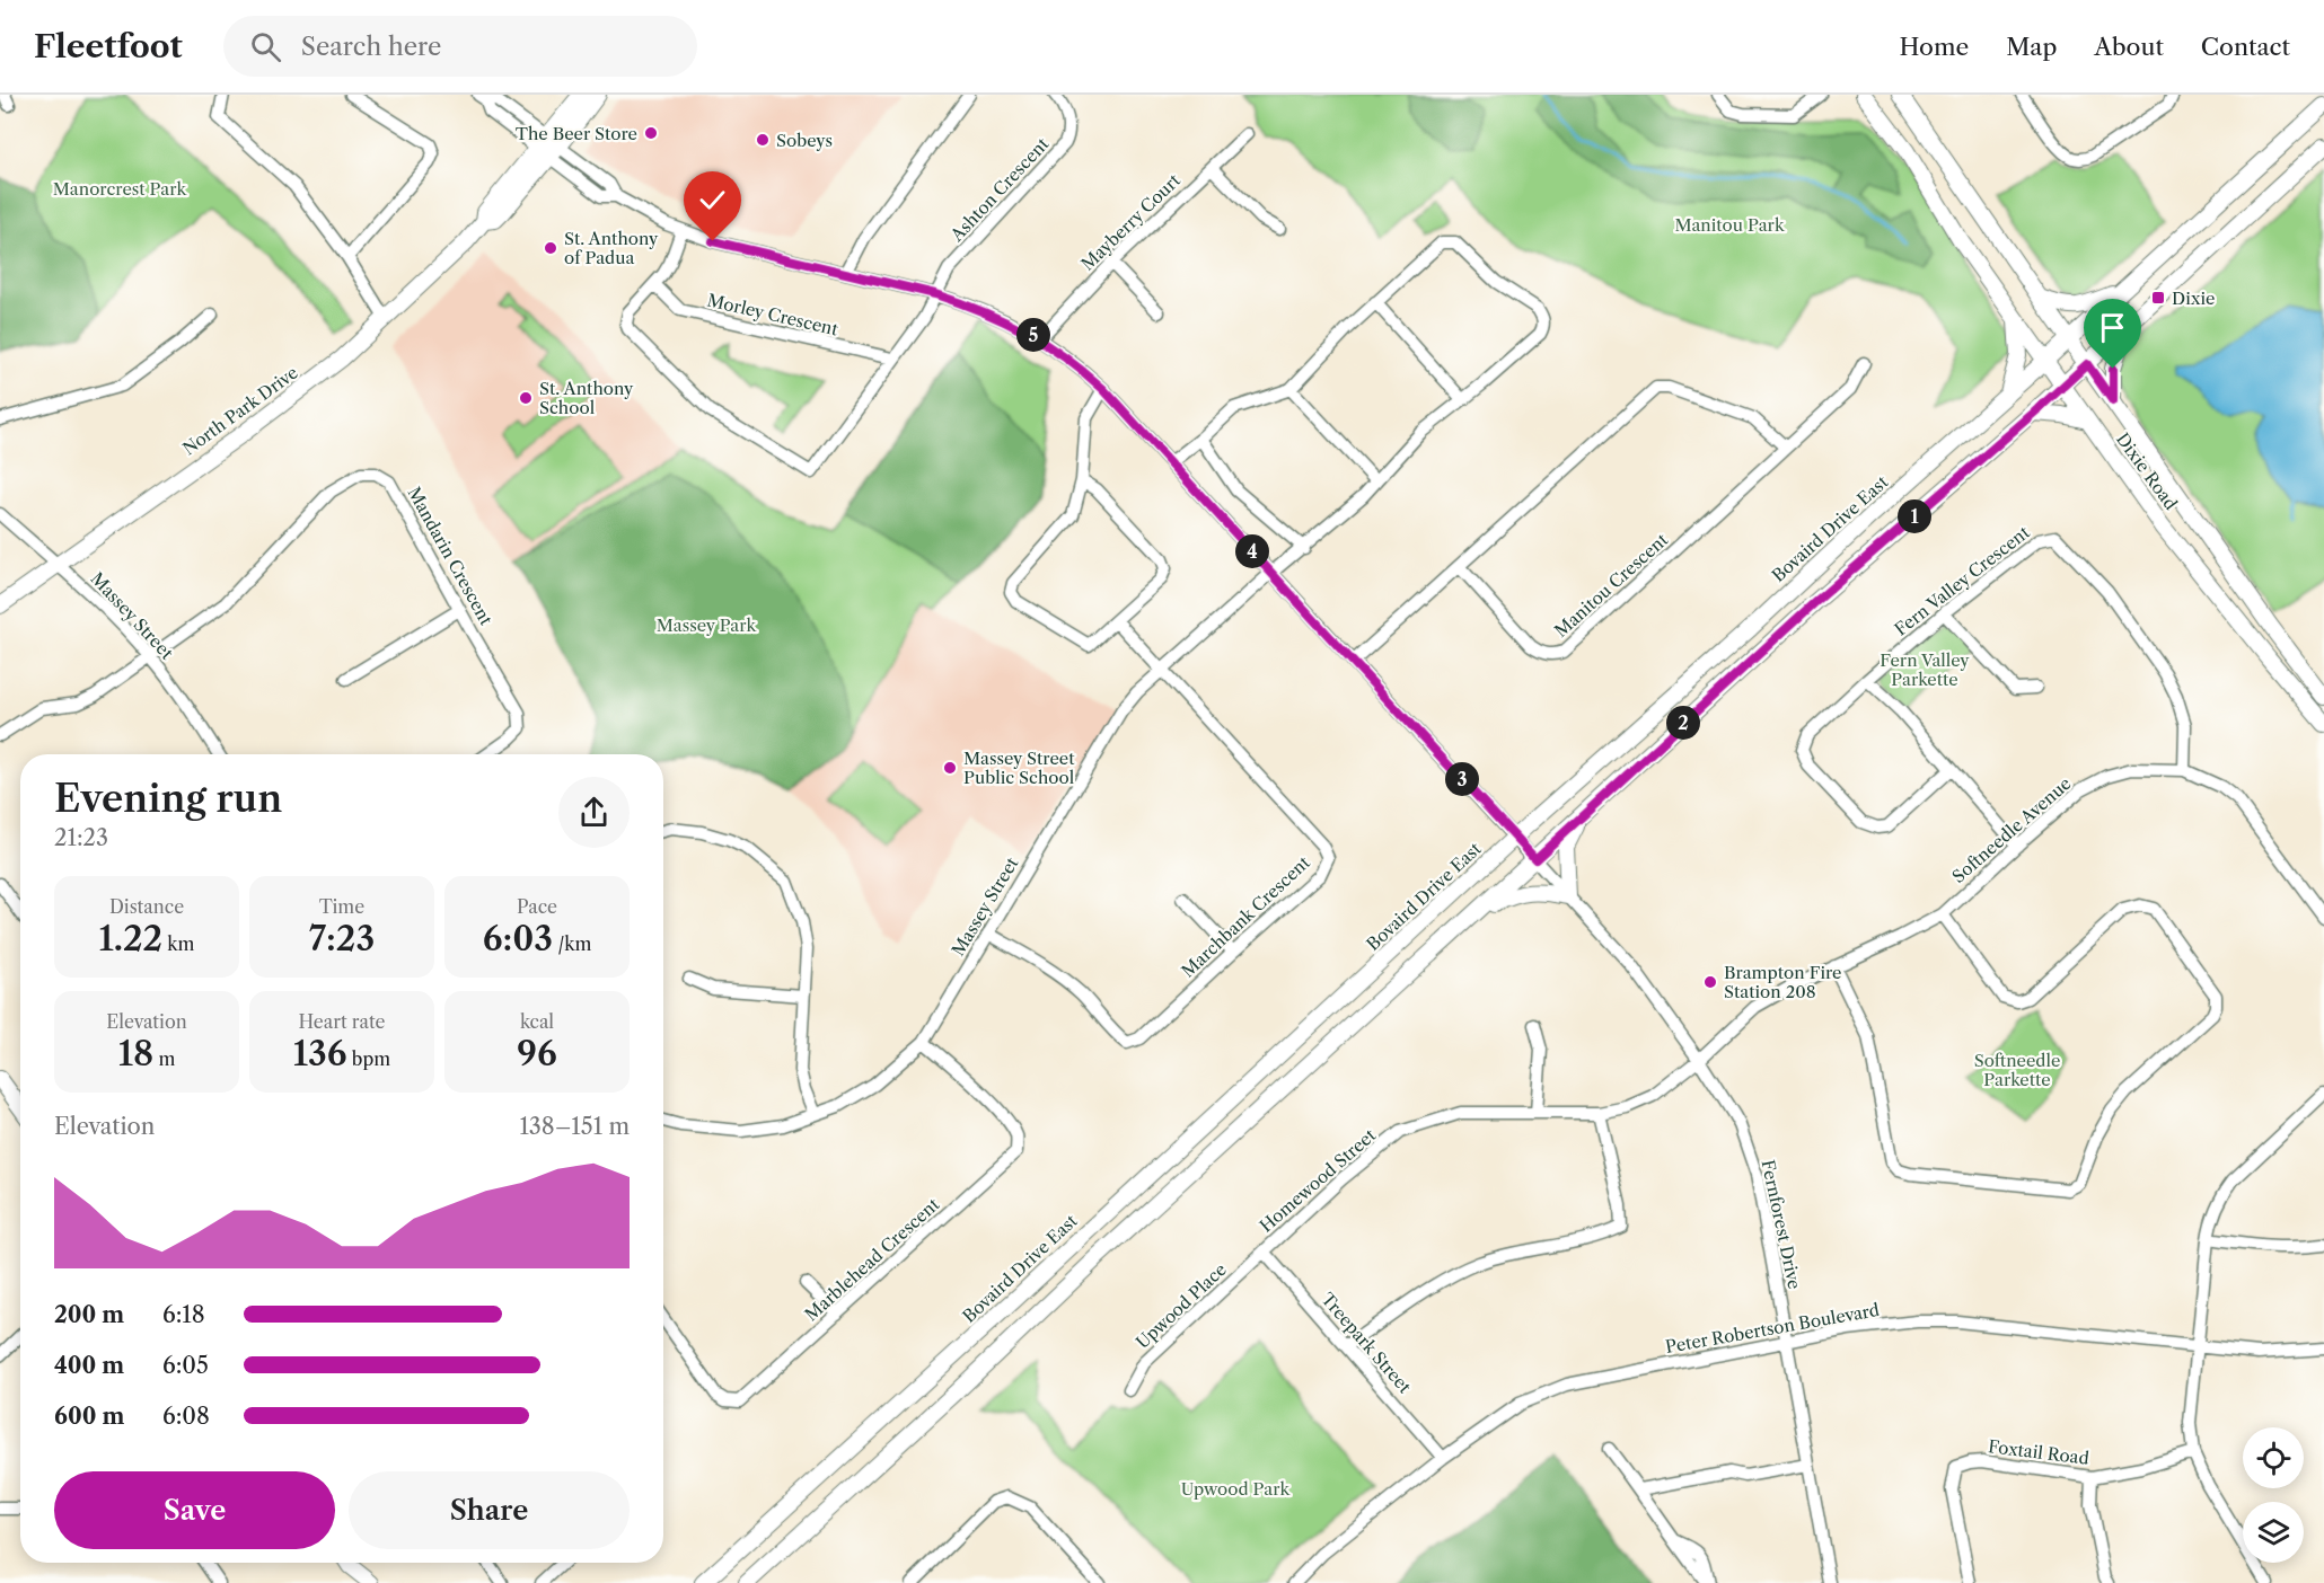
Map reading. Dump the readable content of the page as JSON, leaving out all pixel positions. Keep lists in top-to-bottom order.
{
  "streets": {
    "main road": ["North Park Drive", "Dixie Road", "Bovaird Drive East"],
    "street": [
      "Ashton Crescent",
      "Mayberry Court",
      "Morley Crescent",
      "Mandarin Crescent",
      "Fern Valley Crescent",
      "Manitou Crescent",
      "Massey Street",
      "Softneedle Avenue",
      "Marchbank Crescent",
      "Homewood Street",
      "Fernforest Drive",
      "Marblehead Crescent",
      "Upwood Place",
      "Peter Robertson Boulevard",
      "Treepark Street",
      "Foxtail Road"
    ]
  },
  "crossings": [
    ["Ashton Crescent", "Fernforest Drive"],
    ["Mayberry Court", "Fernforest Drive"],
    ["North Park Drive", "Massey Street"],
    ["North Park Drive", "Fernforest Drive"],
    ["Dixie Road", "Bovaird Drive East"],
    ["Bovaird Drive East", "Fernforest Drive"],
    ["Mandarin Crescent", "Massey Street"],
    ["Fern Valley Crescent", "Softneedle Avenue"],
    ["Massey Street", "Marchbank Crescent"],
    ["Massey Street", "Fernforest Drive"],
    ["Massey Street", "Marblehead Crescent"],
    ["Softneedle Avenue", "Homewood Street"],
    ["Softneedle Avenue", "Fernforest Drive"],
    ["Homewood Street", "Fernforest Drive"],
    ["Homewood Street", "Upwood Place"],
    ["Homewood Street", "Treepark Street"],
    ["Fernforest Drive", "Peter Robertson Boulevard"],
    ["Upwood Place", "Treepark Street"],
    ["Peter Robertson Boulevard", "Treepark Street"]
  ],
  "parks": [
    "Manorcrest Park",
    "Manitou Park",
    "Massey Park",
    "Fern Valley Parkette",
    "Softneedle Parkette",
    "Upwood Park"
  ],
  "places": {
    "other": [
      "The Beer Store",
      "Sobeys",
      "St. Anthony of Padua",
      "St. Anthony School",
      "Massey Street Public School",
      "Brampton Fire Station 208"
    ],
    "transit": ["Dixie"]
  },
  "page": {
    "header": "Fleetfoot",
    "search": "Search here",
    "nav": [
      "Home",
      "Map",
      "About",
      "Contact"
    ],
    "pins": [
      "5",
      "1",
      "4",
      "2",
      "3"
    ],
    "heading": ["Evening run", "21:23"],
    "stats": [
      ["Distance", "1.22 km"],
      ["Time", "7:23"],
      ["Pace", "6:03 /km"],
      ["Elevation", "18 m"],
      ["Heart rate", "136 bpm"],
      ["kcal", "96"]
    ],
    "chart": ["Elevation", "138–151 m"],
    "list": [
      {
        "name": "200 m",
        "note": "6:18"
      },
      {
        "name": "400 m",
        "note": "6:05"
      },
      {
        "name": "600 m",
        "note": "6:08"
      }
    ],
    "buttons": ["Save", "Share"]
  }
}
